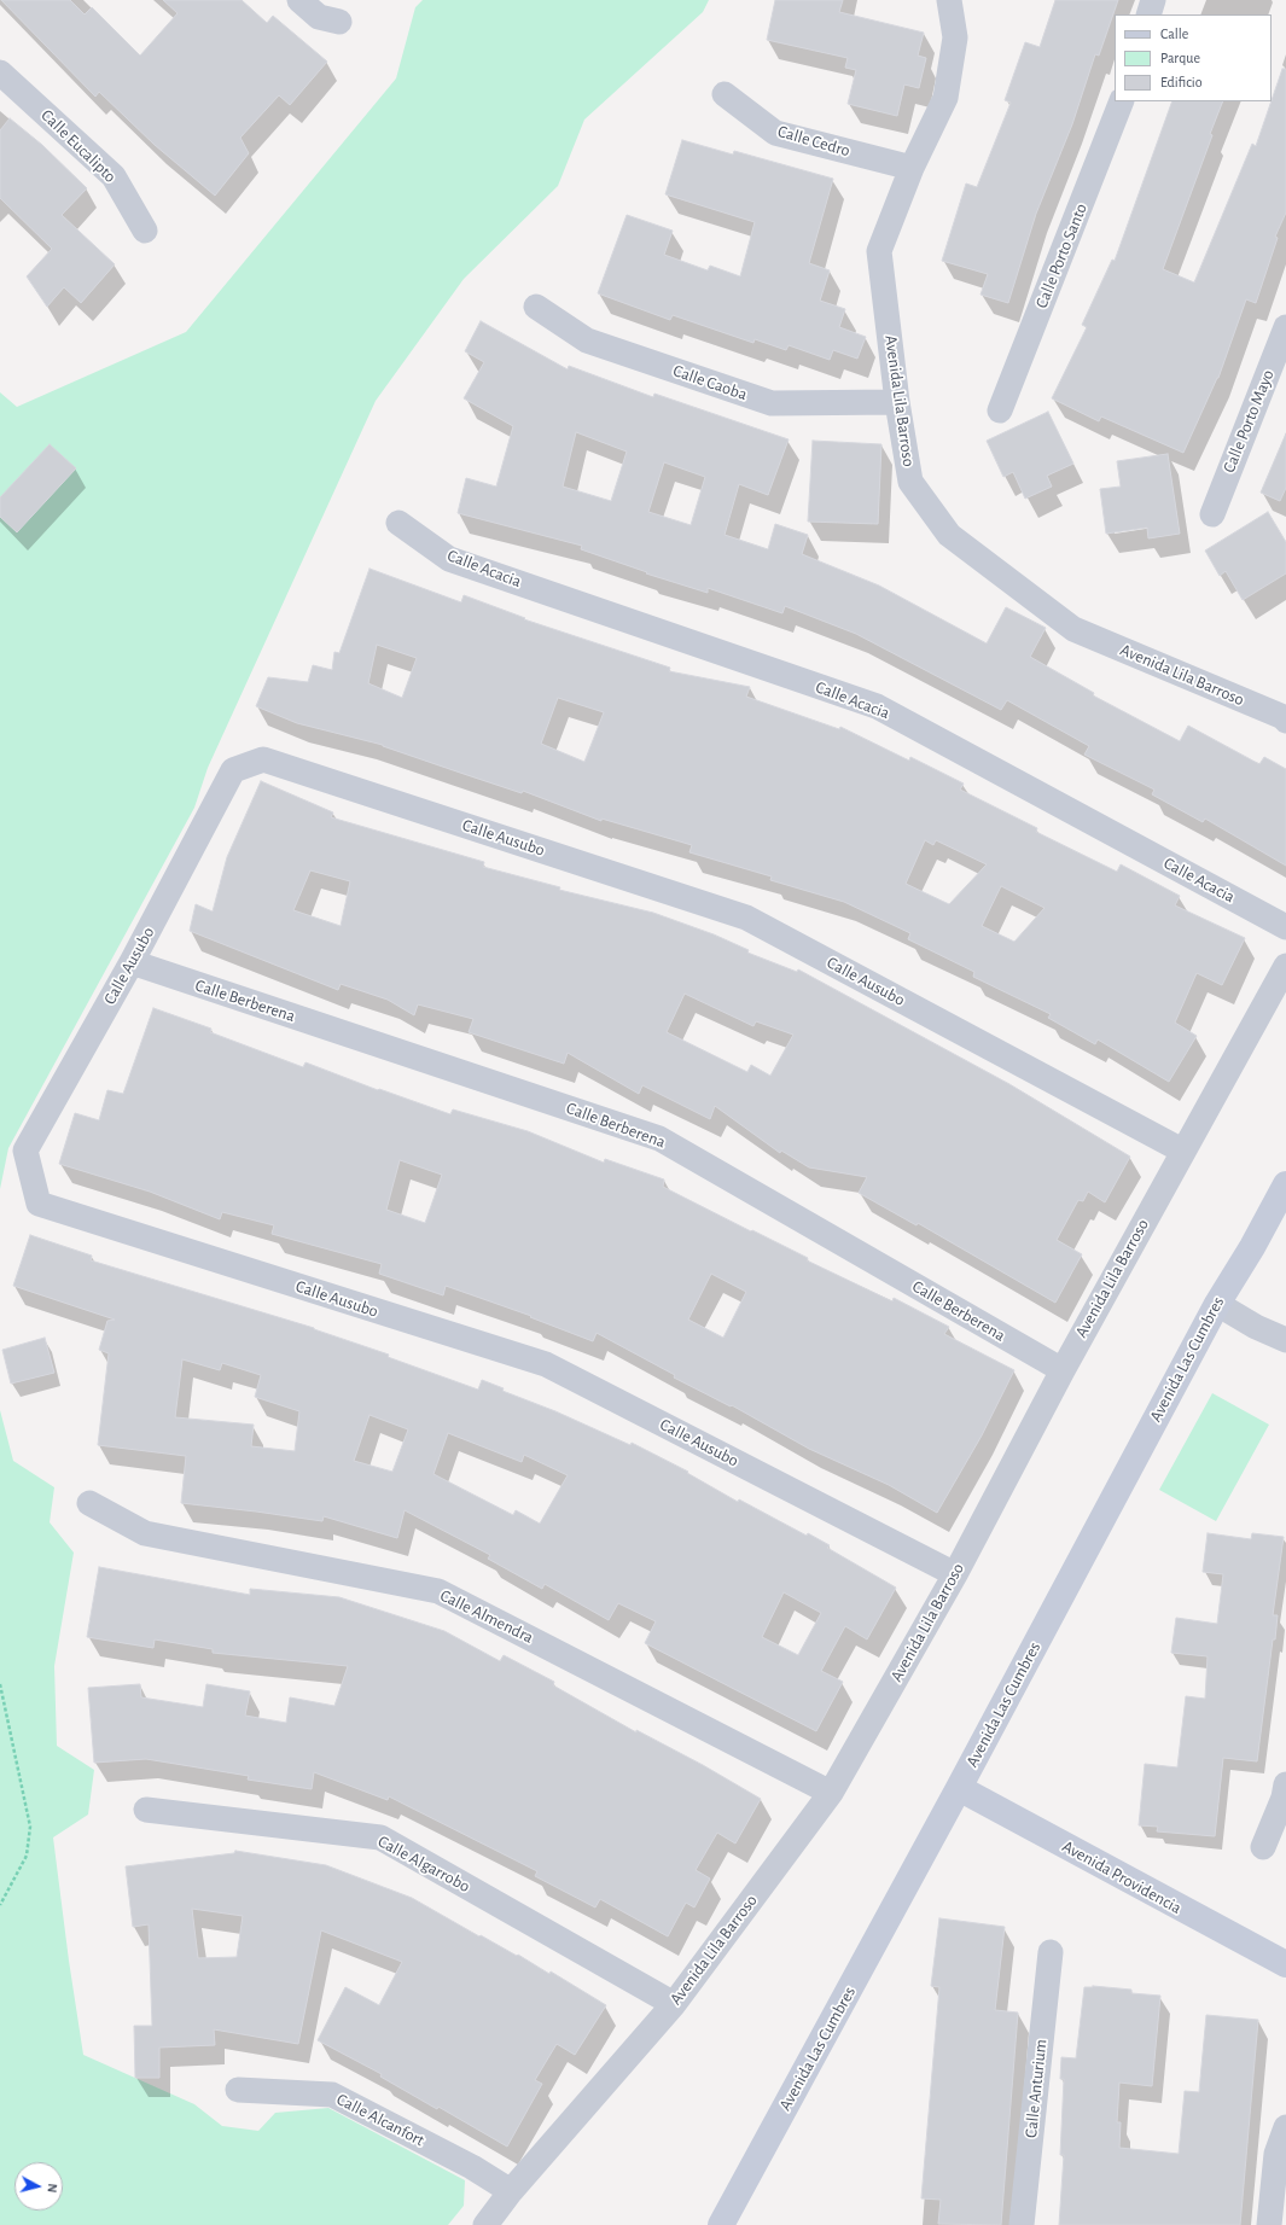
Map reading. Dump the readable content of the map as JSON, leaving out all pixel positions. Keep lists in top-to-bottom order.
{
  "streets": {
    "street": [
      "Calle Cedro",
      "Calle Eucalipto",
      "Calle Porto Santo",
      "Calle Caoba",
      "Avenida Lila Barroso",
      "Calle Porto Mayo",
      "Calle Acacia",
      "Calle Ausubo",
      "Calle Berberena",
      "Avenida Las Cumbres",
      "Calle Almendra",
      "Calle Algarrobo",
      "Avenida Providencia",
      "Calle Anturium",
      "Calle Alcanfort"
    ]
  },
  "crossings": [
    ["Calle Cedro", "Avenida Lila Barroso"],
    ["Calle Caoba", "Avenida Lila Barroso"],
    ["Avenida Lila Barroso", "Calle Ausubo"],
    ["Avenida Lila Barroso", "Calle Berberena"],
    ["Avenida Lila Barroso", "Calle Almendra"],
    ["Avenida Lila Barroso", "Calle Algarrobo"],
    ["Avenida Lila Barroso", "Calle Alcanfort"],
    ["Calle Ausubo", "Calle Berberena"],
    ["Avenida Las Cumbres", "Avenida Providencia"]
  ],
  "legend": ["Calle", "Parque", "Edificio"],
  "north": "right"
}
